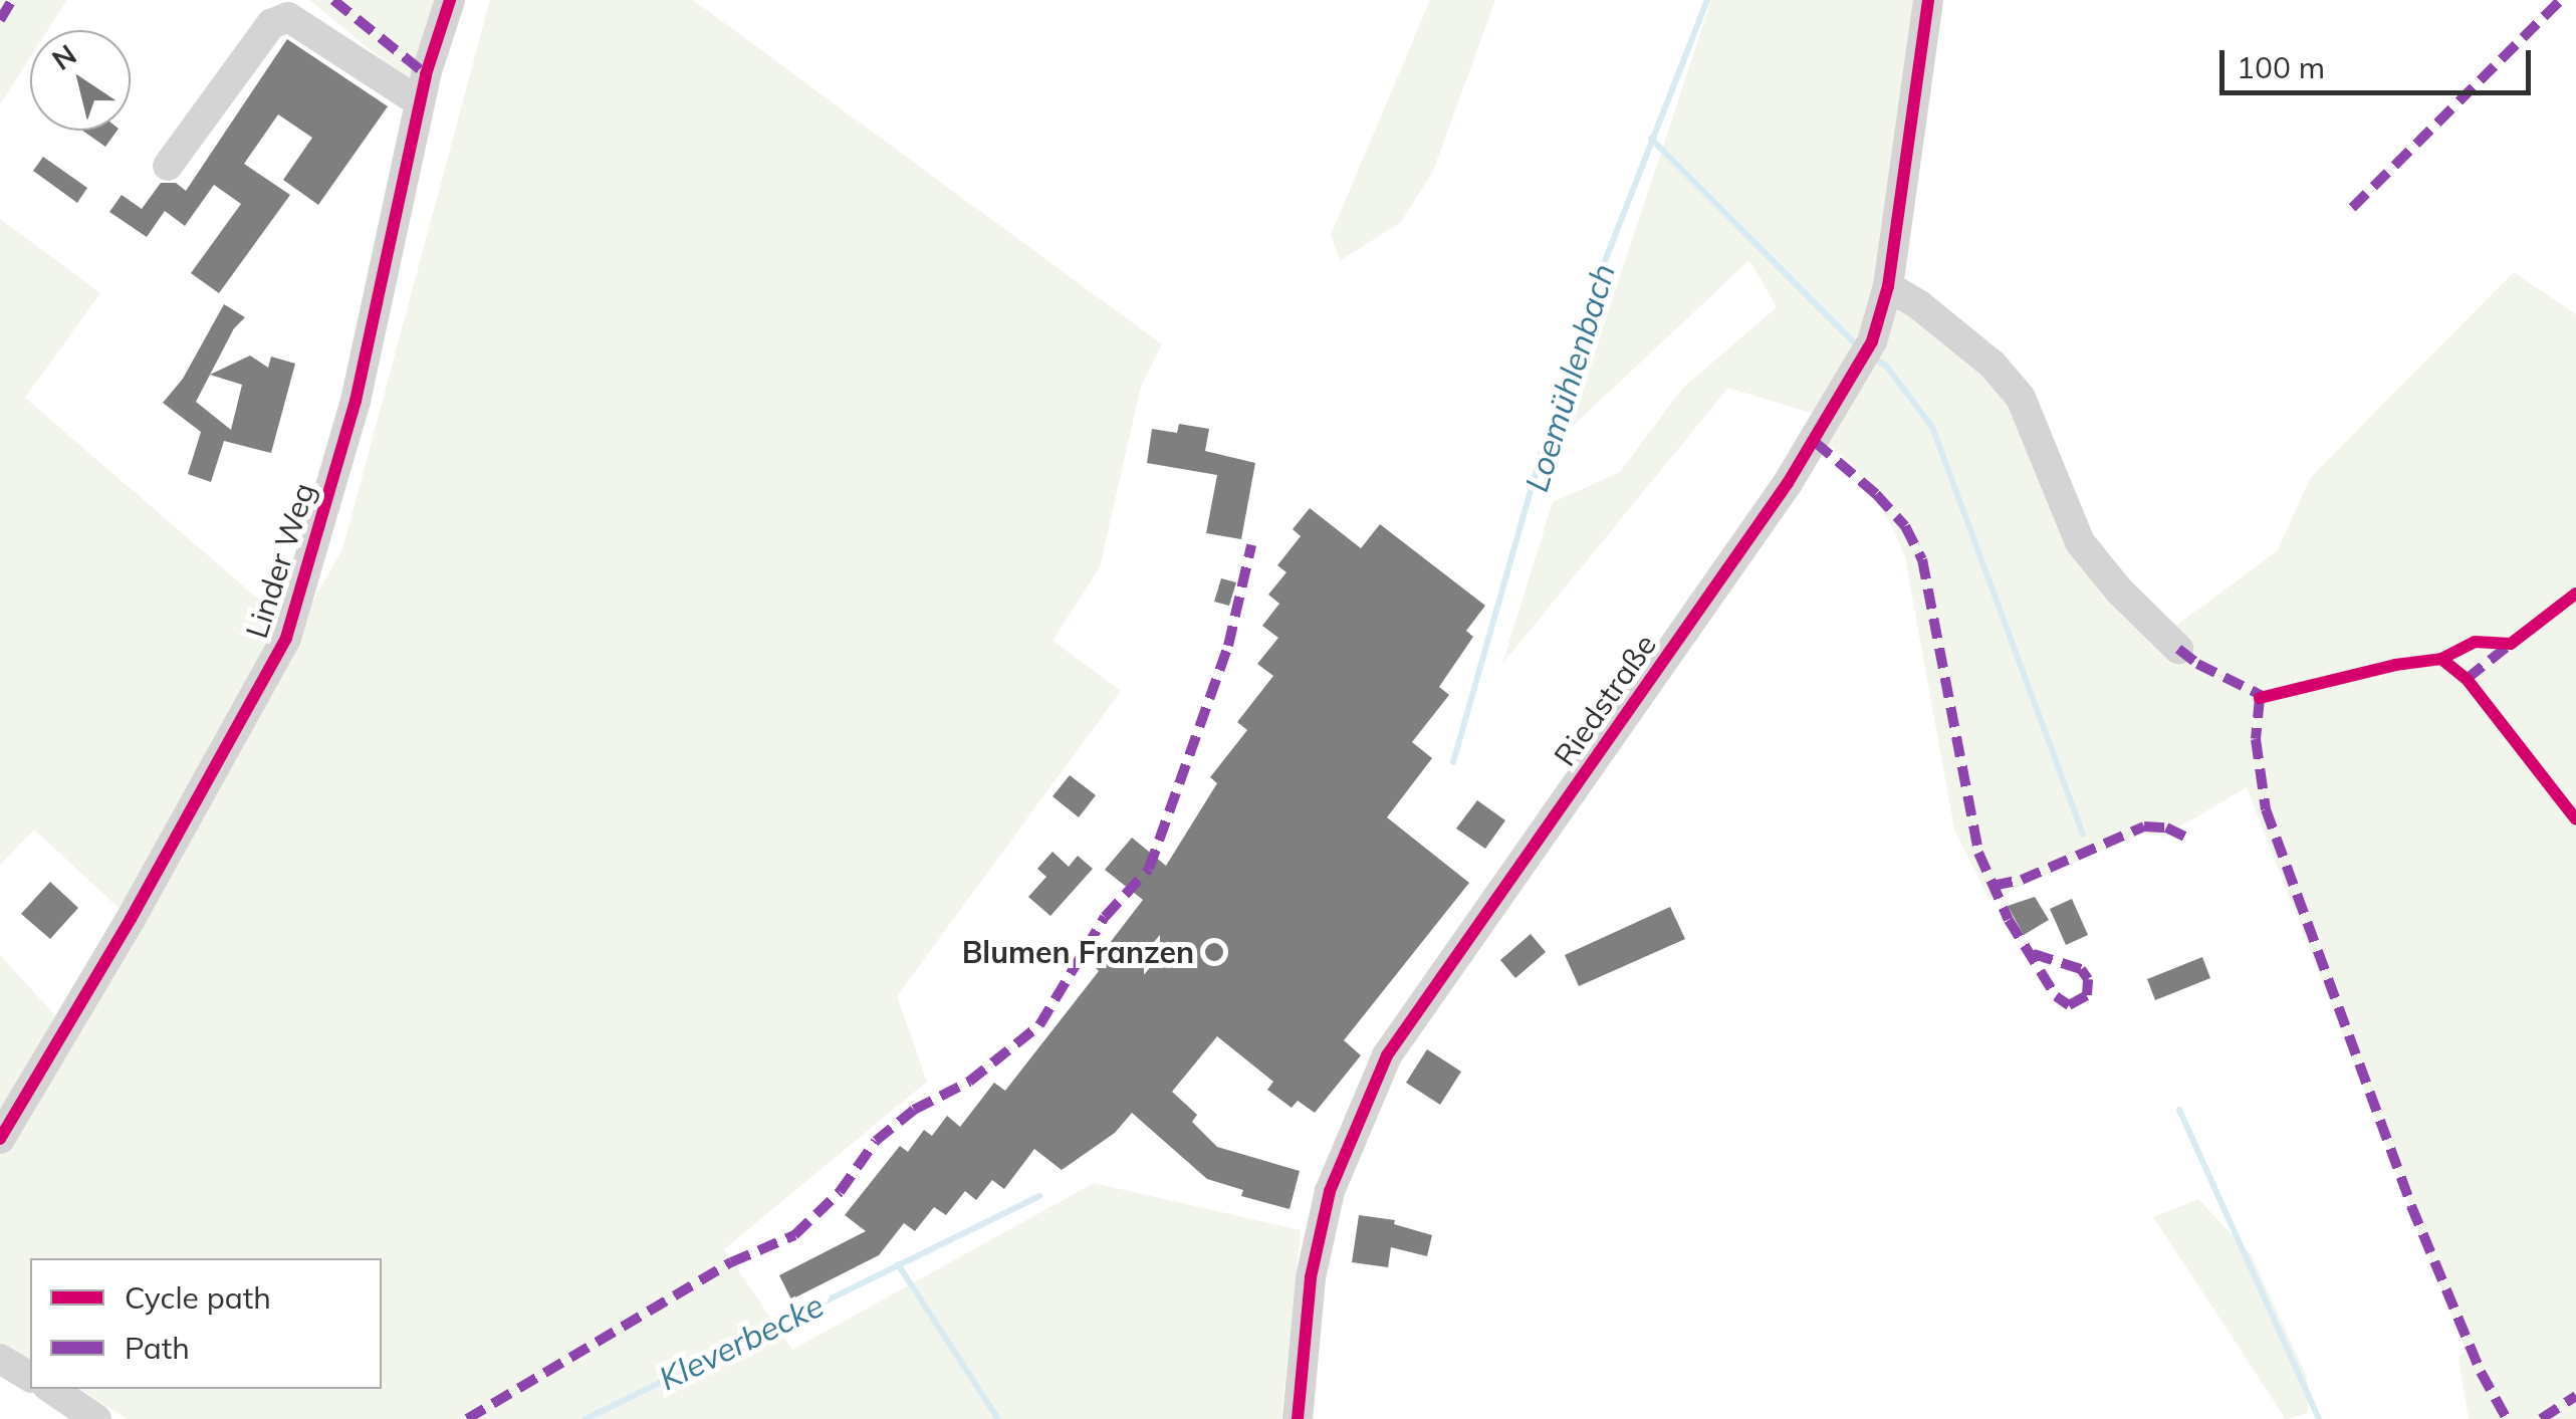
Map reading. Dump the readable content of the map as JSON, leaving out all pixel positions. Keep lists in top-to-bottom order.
{
  "streets": {
    "street": ["Linder Weg", "Riedstraße"]
  },
  "water": ["Loemühlenbach", "Kleverbecke"],
  "places": ["Blumen Franzen"],
  "legend": ["Cycle path", "Path"],
  "scale_bar": "100 m",
  "north": "top left"
}
